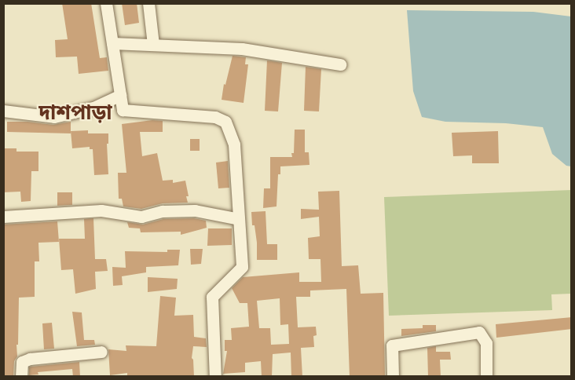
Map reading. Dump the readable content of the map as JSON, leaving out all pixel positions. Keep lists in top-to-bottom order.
{
  "districts": ["দাশপাড়া"]
}
